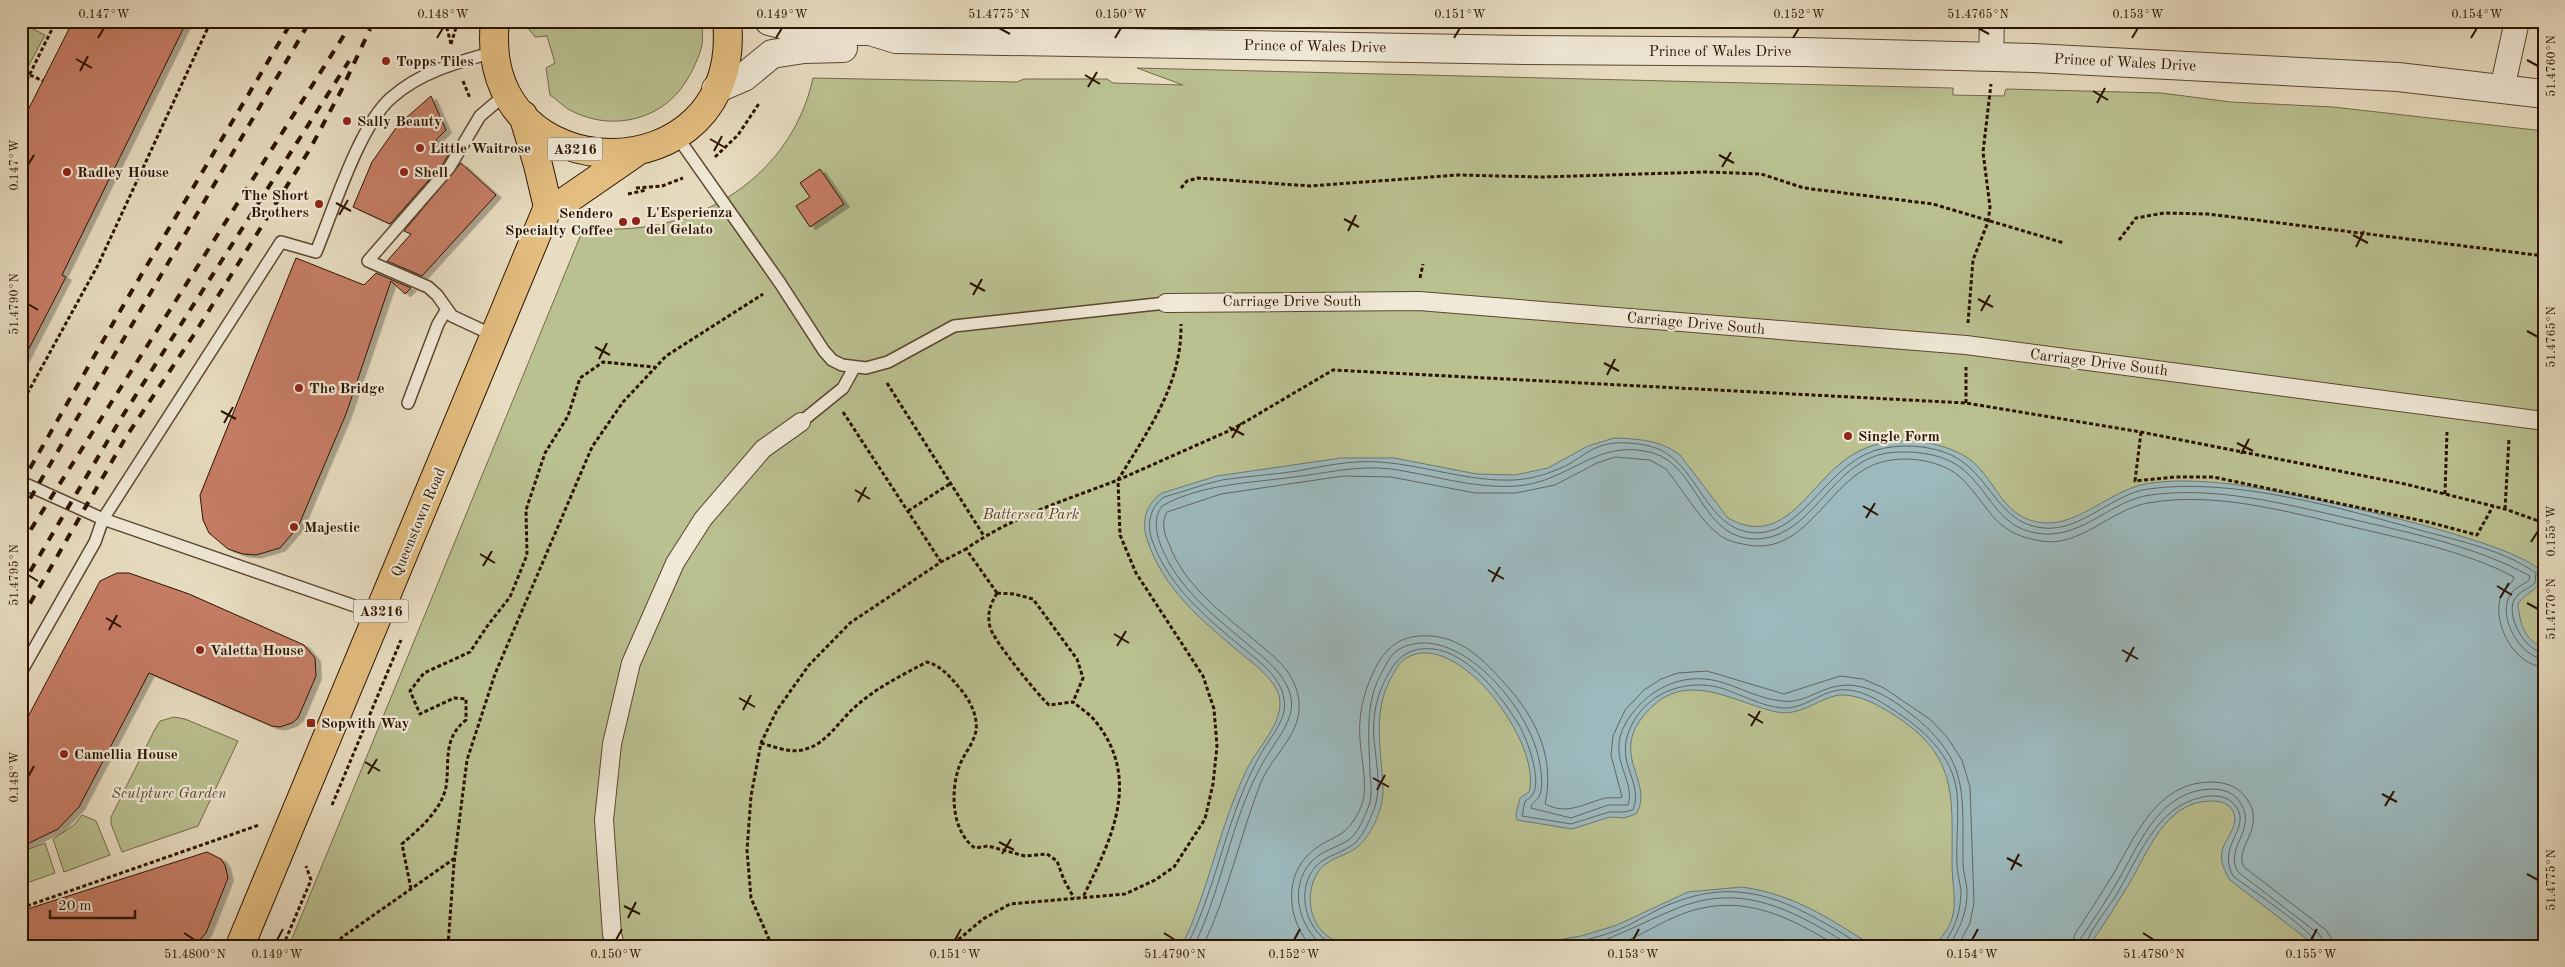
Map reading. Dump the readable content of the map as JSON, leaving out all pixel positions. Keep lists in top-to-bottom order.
{
  "streets": {
    "main road": ["A3216", "Queenstown Road"],
    "street": ["Prince of Wales Drive", "Carriage Drive South"]
  },
  "crossings": [
    ["Prince of Wales Drive", "A3216"],
    ["A3216", "Queenstown Road"]
  ],
  "parks": ["Battersea Park", "Sculpture Garden"],
  "places": {
    "other": [
      "Topps Tiles",
      "Sally Beauty",
      "Little Waitrose",
      "Radley House",
      "Shell",
      "The Short Brothers",
      "L'Esperienza del Gelato",
      "Sendero Specialty Coffee",
      "The Bridge",
      "Single Form",
      "Majestic",
      "Valetta House",
      "Camellia House"
    ],
    "transit": ["Sopwith Way"]
  },
  "scale_bar": "20 m",
  "coordinates": [
    "0.147°W",
    "0.148°W",
    "0.149°W",
    "51.4775°N",
    "0.150°W",
    "0.151°W",
    "0.152°W",
    "51.4765°N",
    "0.153°W",
    "0.154°W",
    "51.4760°N",
    "51.4790°N",
    "0.155°W",
    "51.4795°N",
    "51.4770°N",
    "51.4800°N",
    "51.4780°N"
  ]
}
